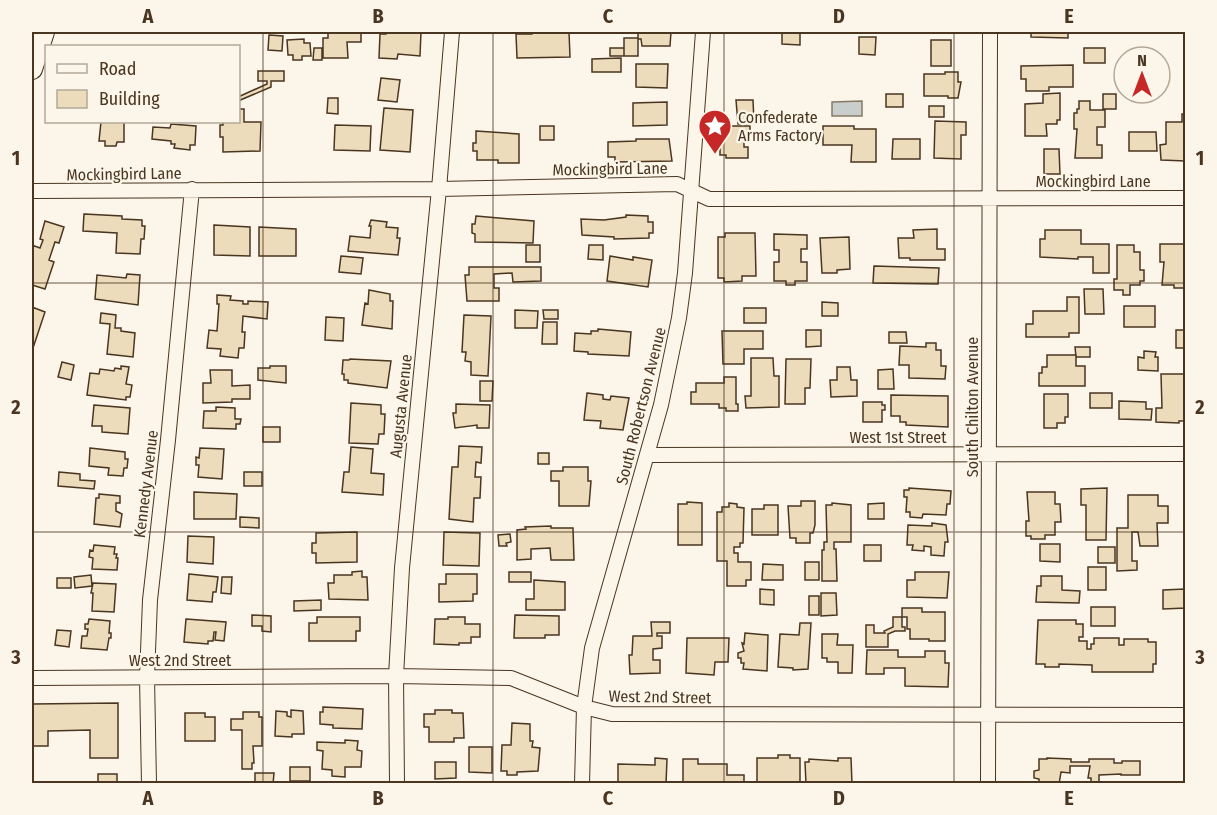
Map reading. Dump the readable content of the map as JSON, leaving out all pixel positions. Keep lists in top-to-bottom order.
{
  "streets": {
    "street": [
      "Mockingbird Lane",
      "Augusta Avenue",
      "South Robertson Avenue",
      "South Chilton Avenue",
      "West 1st Street",
      "Kennedy Avenue",
      "West 2nd Street"
    ]
  },
  "crossings": [
    ["Mockingbird Lane", "Augusta Avenue"],
    ["Mockingbird Lane", "South Robertson Avenue"],
    ["Mockingbird Lane", "South Chilton Avenue"],
    ["Mockingbird Lane", "Kennedy Avenue"],
    ["Augusta Avenue", "West 2nd Street"],
    ["South Robertson Avenue", "West 1st Street"],
    ["South Robertson Avenue", "West 2nd Street"],
    ["South Chilton Avenue", "West 1st Street"],
    ["South Chilton Avenue", "West 2nd Street"],
    ["Kennedy Avenue", "West 2nd Street"]
  ],
  "places": {
    "place": ["Confederate Arms Factory"]
  },
  "legend": ["Road", "Building"],
  "north": "top",
  "grid": {
    "columns": [
      "A",
      "B",
      "C",
      "D",
      "E"
    ],
    "rows": ["1", "2", "3"]
  }
}
